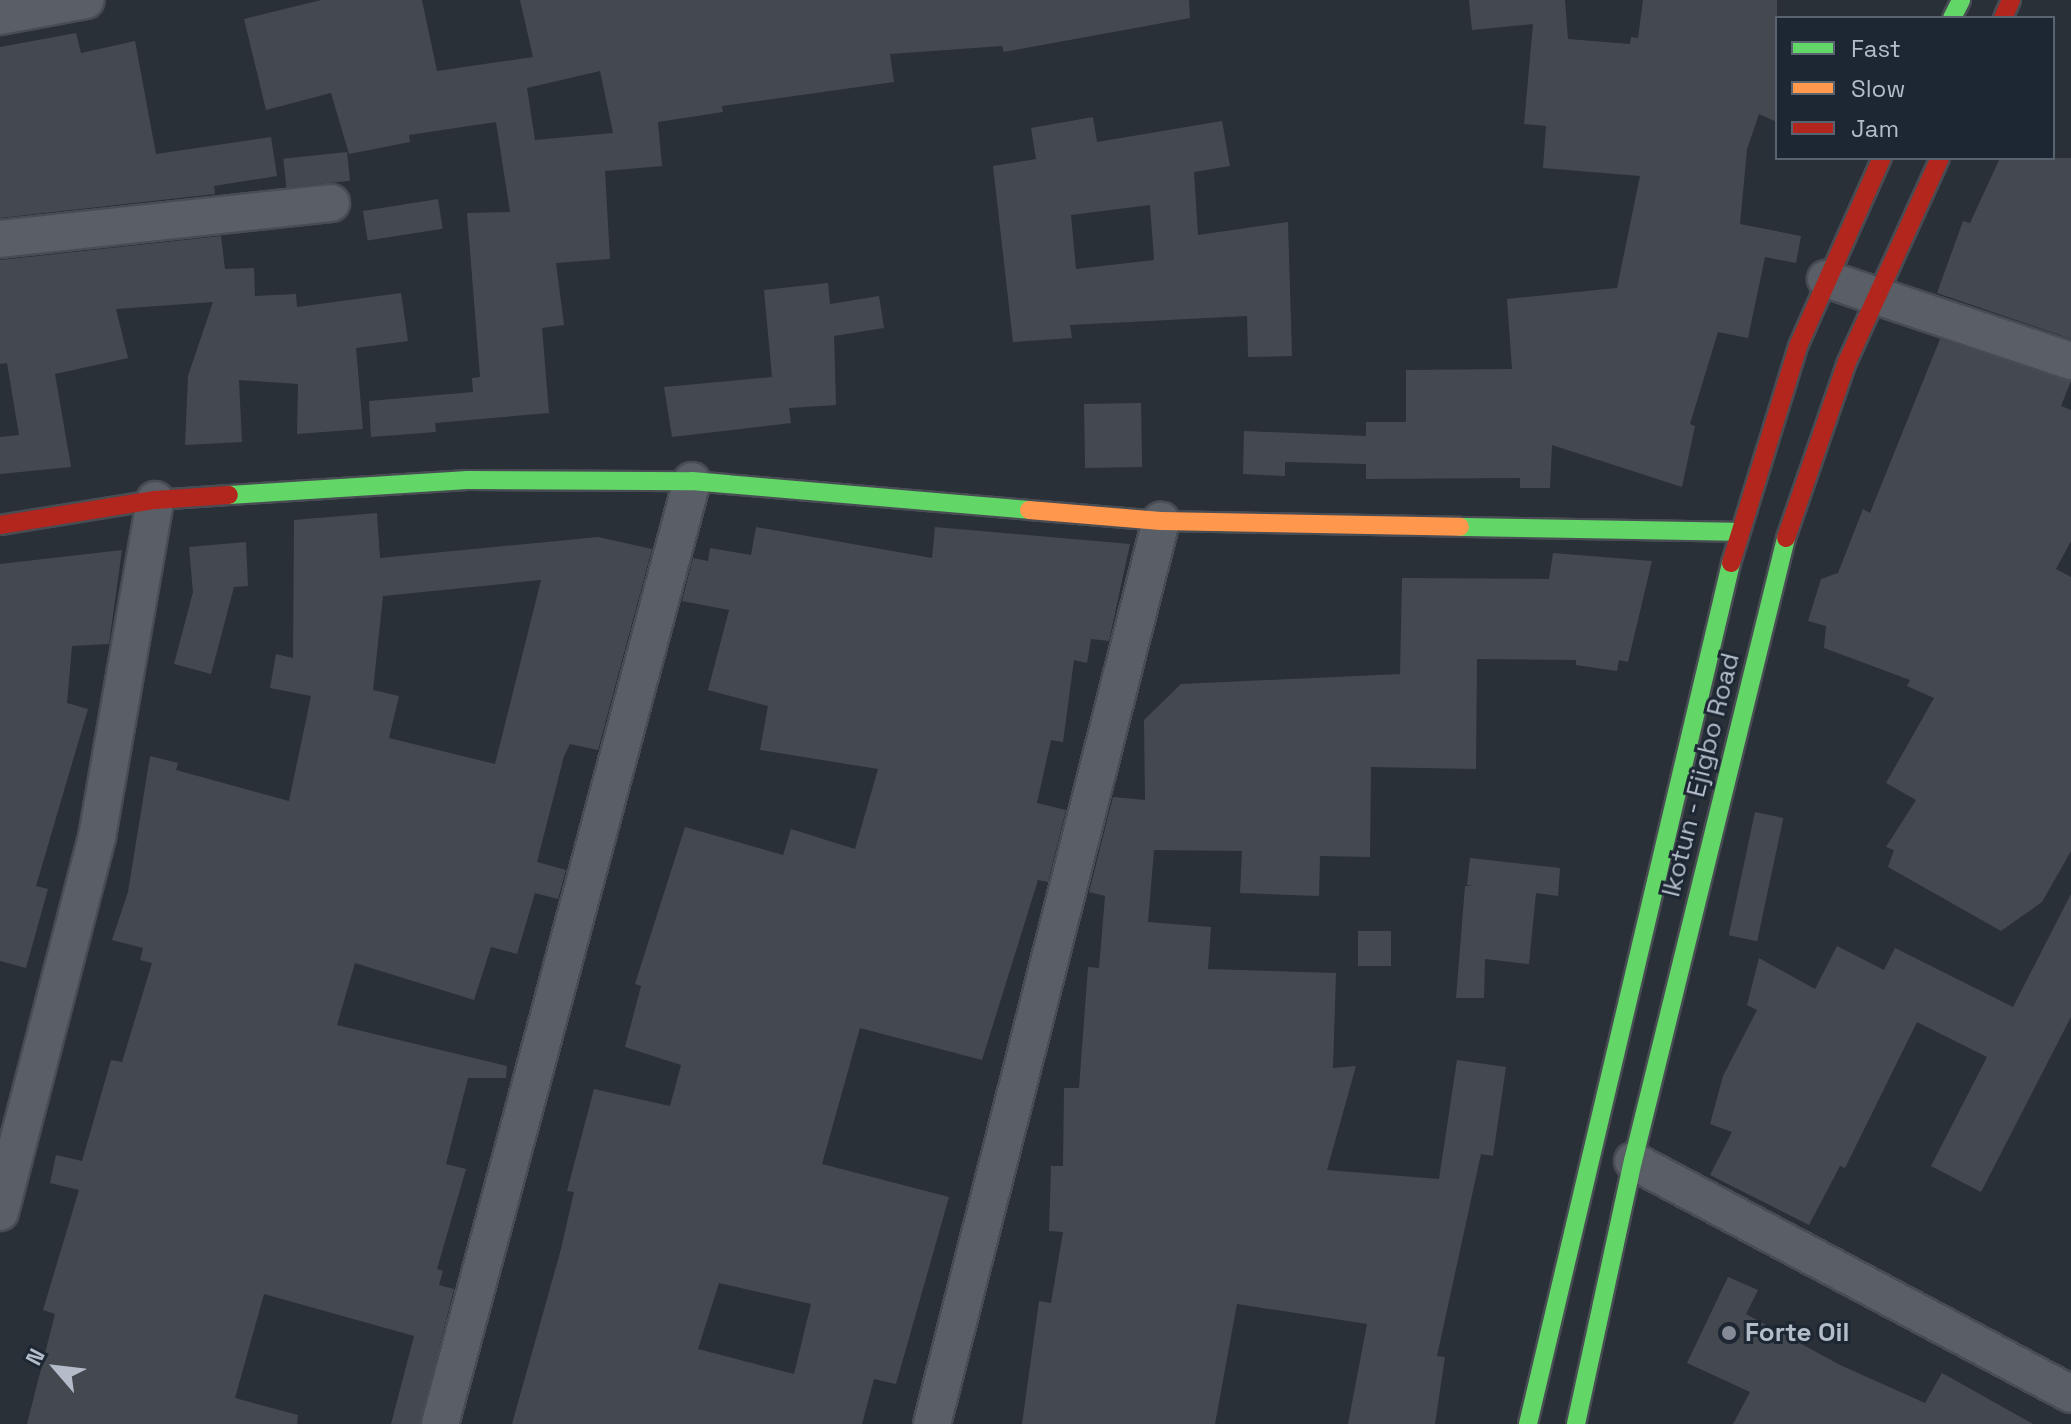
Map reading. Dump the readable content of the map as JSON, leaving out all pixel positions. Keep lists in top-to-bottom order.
{
  "streets": {
    "main road": ["Ikotun - Ejigbo Road"]
  },
  "places": ["Forte Oil"],
  "legend": ["Fast", "Slow", "Jam"],
  "north": "top left"
}
